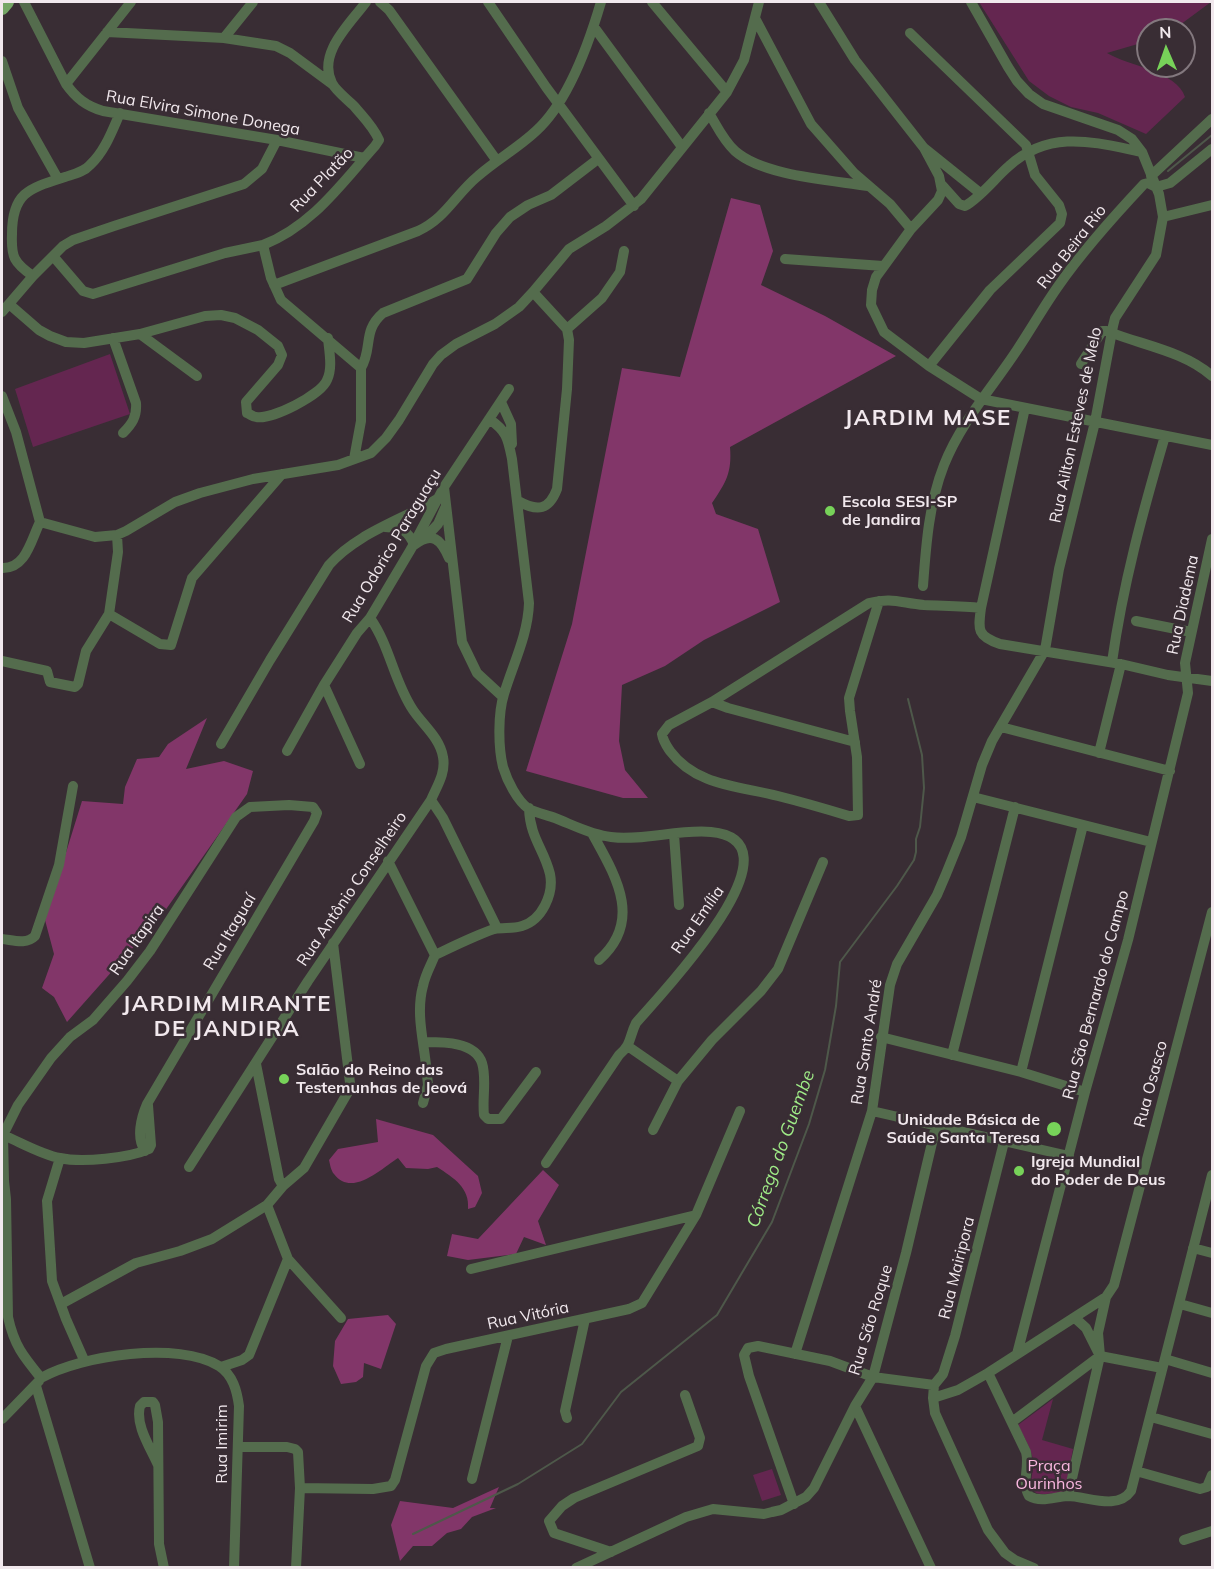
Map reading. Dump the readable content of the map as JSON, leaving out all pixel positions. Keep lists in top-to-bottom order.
{
  "streets": {
    "street": [
      "Rua Elvira Simone Donega",
      "Rua Platão",
      "Rua Beira Rio",
      "Rua Ailton Esteves de Melo",
      "Rua Odorico Paraguaçu",
      "Rua Diadema",
      "Rua Antônio Conselheiro",
      "Rua Emília",
      "Rua Itaguaí",
      "Rua Itapira",
      "Rua São Bernardo do Campo",
      "Rua Santo André",
      "Rua Osasco",
      "Rua Mairipora",
      "Rua Vitória",
      "Rua São Roque",
      "Rua Imirim"
    ]
  },
  "crossings": [
    ["Rua Elvira Simone Donega", "Rua Platão"],
    ["Rua Ailton Esteves de Melo", "Rua Santo André"],
    ["Rua Odorico Paraguaçu", "Rua Antônio Conselheiro"],
    ["Rua Diadema", "Rua São Bernardo do Campo"],
    ["Rua Itaguaí", "Rua Itapira"]
  ],
  "districts": ["JARDIM MASE", "JARDIM MIRANTE DE JANDIRA"],
  "water": ["Córrego do Guembe"],
  "parks": ["Praça Ourinhos"],
  "places": [
    "Escola SESI-SP de Jandira",
    "Salão do Reino das Testemunhas de Jeová",
    "Unidade Básica de Saúde Santa Teresa",
    "Igreja Mundial do Poder de Deus"
  ],
  "north": "top"
}
